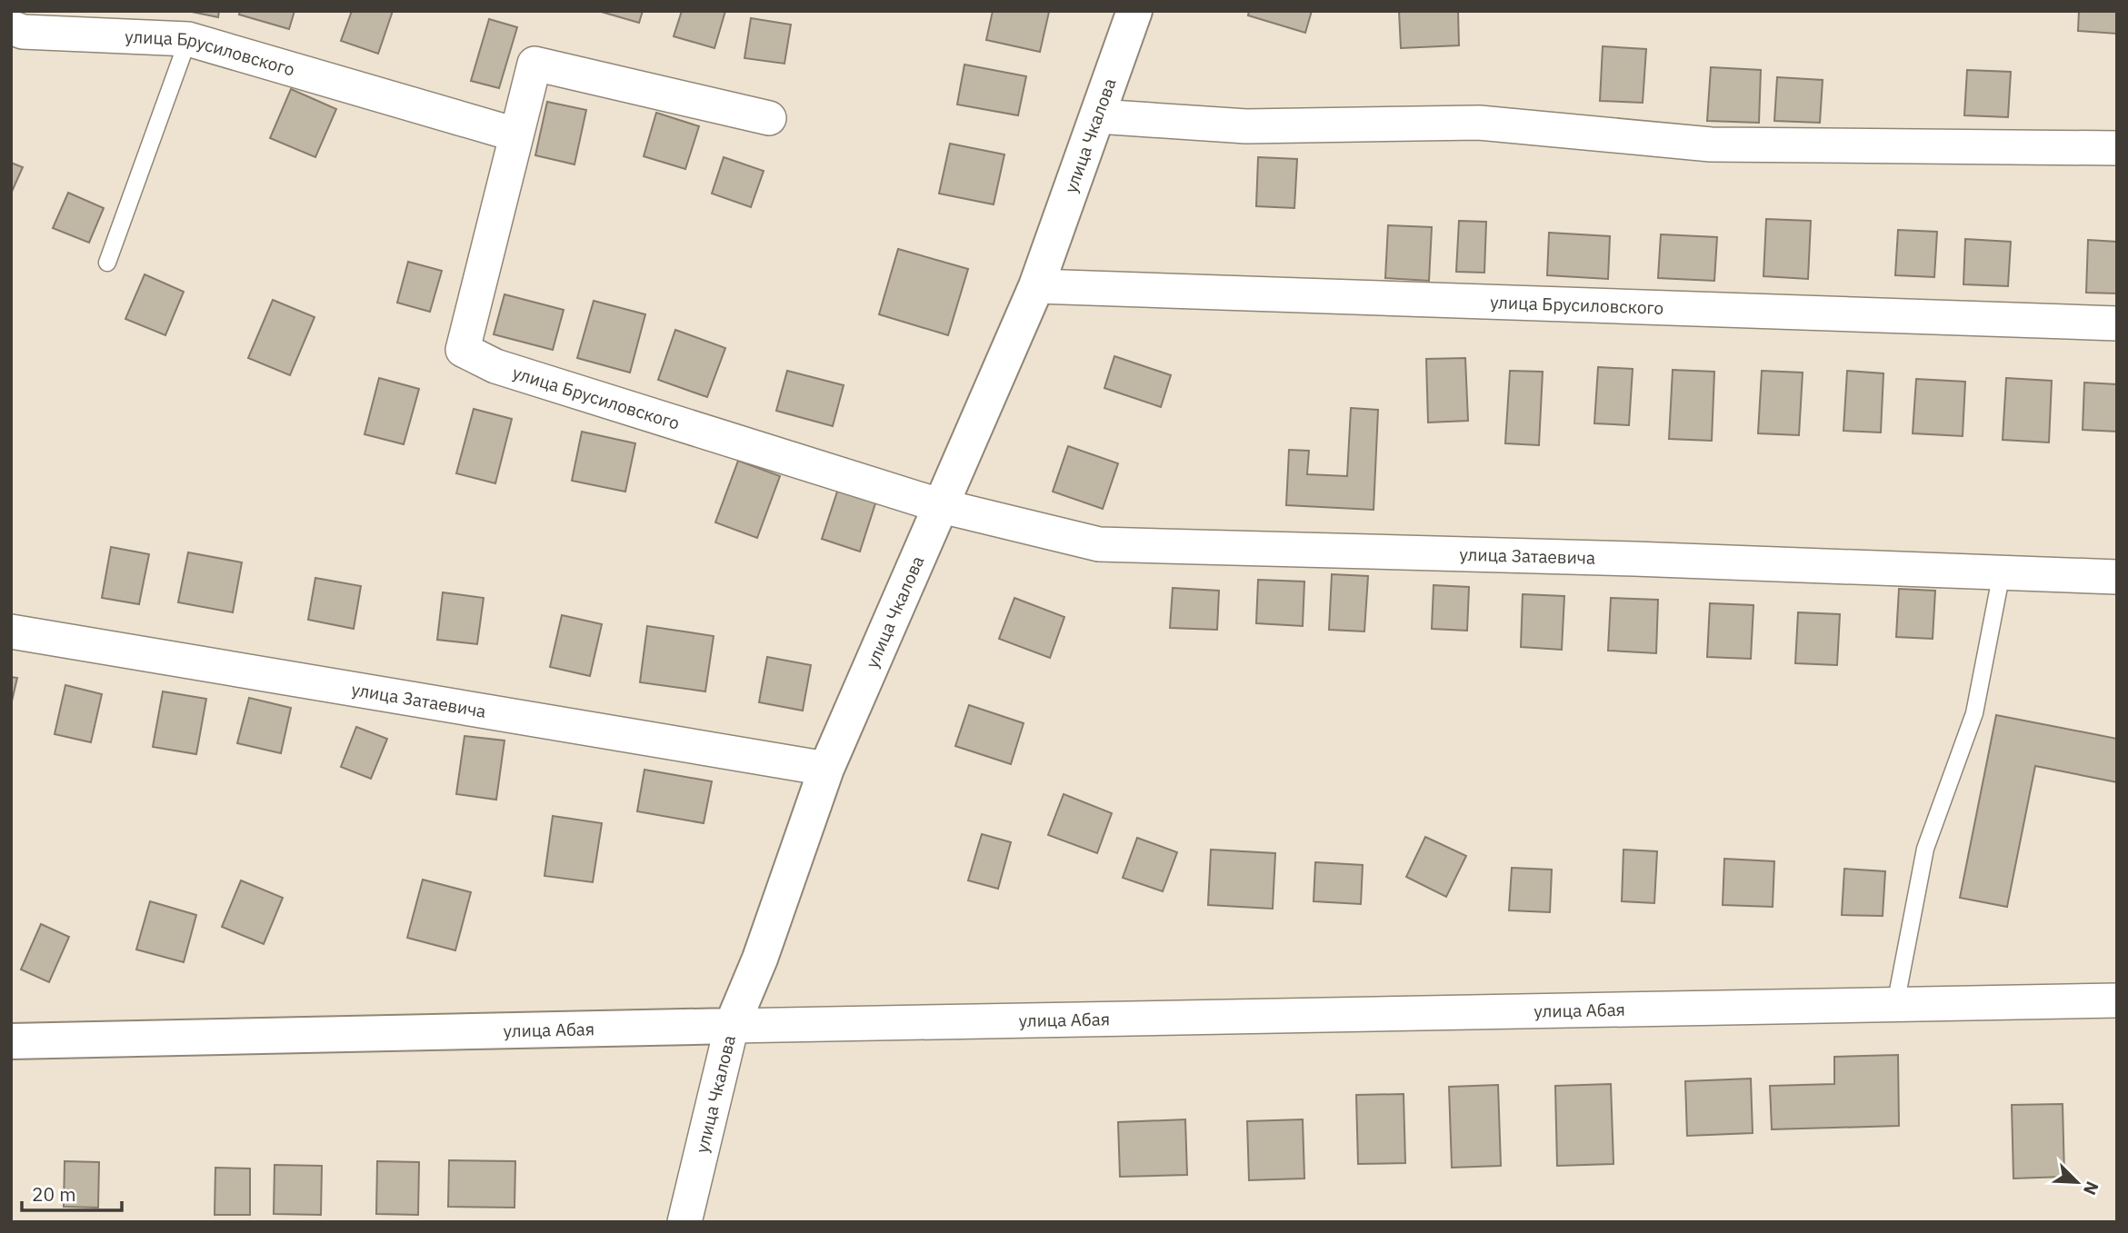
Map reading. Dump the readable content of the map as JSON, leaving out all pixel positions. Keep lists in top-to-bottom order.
{
  "streets": {
    "street": [
      "улица Брусиловского",
      "улица Чкалова",
      "улица Затаевича",
      "улица Абая"
    ]
  },
  "crossings": [
    ["улица Брусиловского", "улица Чкалова"],
    ["улица Брусиловского", "улица Затаевича"],
    ["улица Чкалова", "улица Затаевича"],
    ["улица Чкалова", "улица Абая"]
  ],
  "scale_bar": "20 m",
  "north": "bottom right"
}
